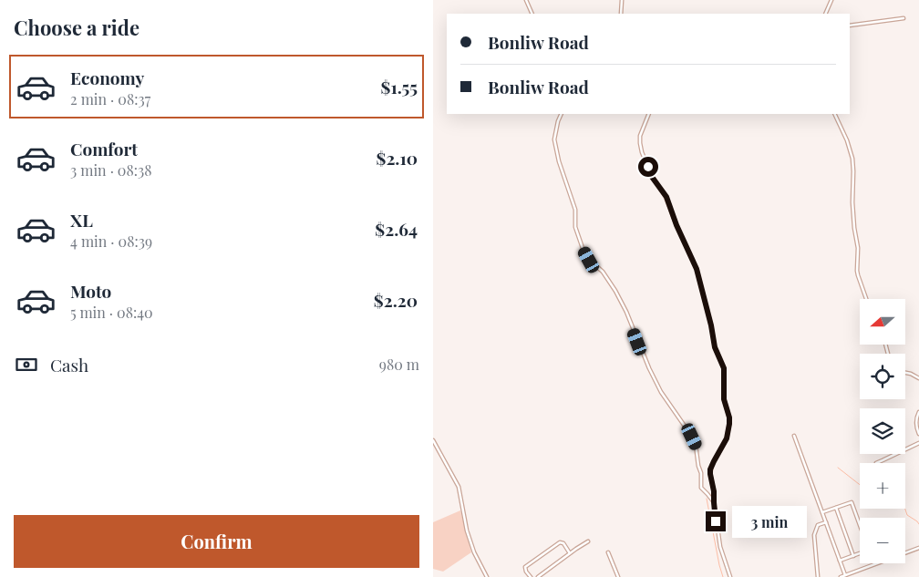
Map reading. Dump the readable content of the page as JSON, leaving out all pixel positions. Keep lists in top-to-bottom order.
{
  "north": "left",
  "page": {
    "heading": "Choose a ride",
    "banner": ["Bonliw Road", "Bonliw Road"],
    "list": [
      {
        "name": "Economy",
        "note": "2 min · 08:37",
        "value": "$1.55"
      },
      {
        "name": "Comfort",
        "note": "3 min · 08:38",
        "value": "$2.10"
      },
      {
        "name": "XL",
        "note": "4 min · 08:39",
        "value": "$2.64"
      },
      {
        "name": "Moto",
        "note": "5 min · 08:40",
        "value": "$2.20"
      }
    ],
    "map_buttons": ["+", "−"],
    "pay": ["Cash", "980 m"],
    "buttons": "Confirm",
    "bubble": "3 min"
  }
}
